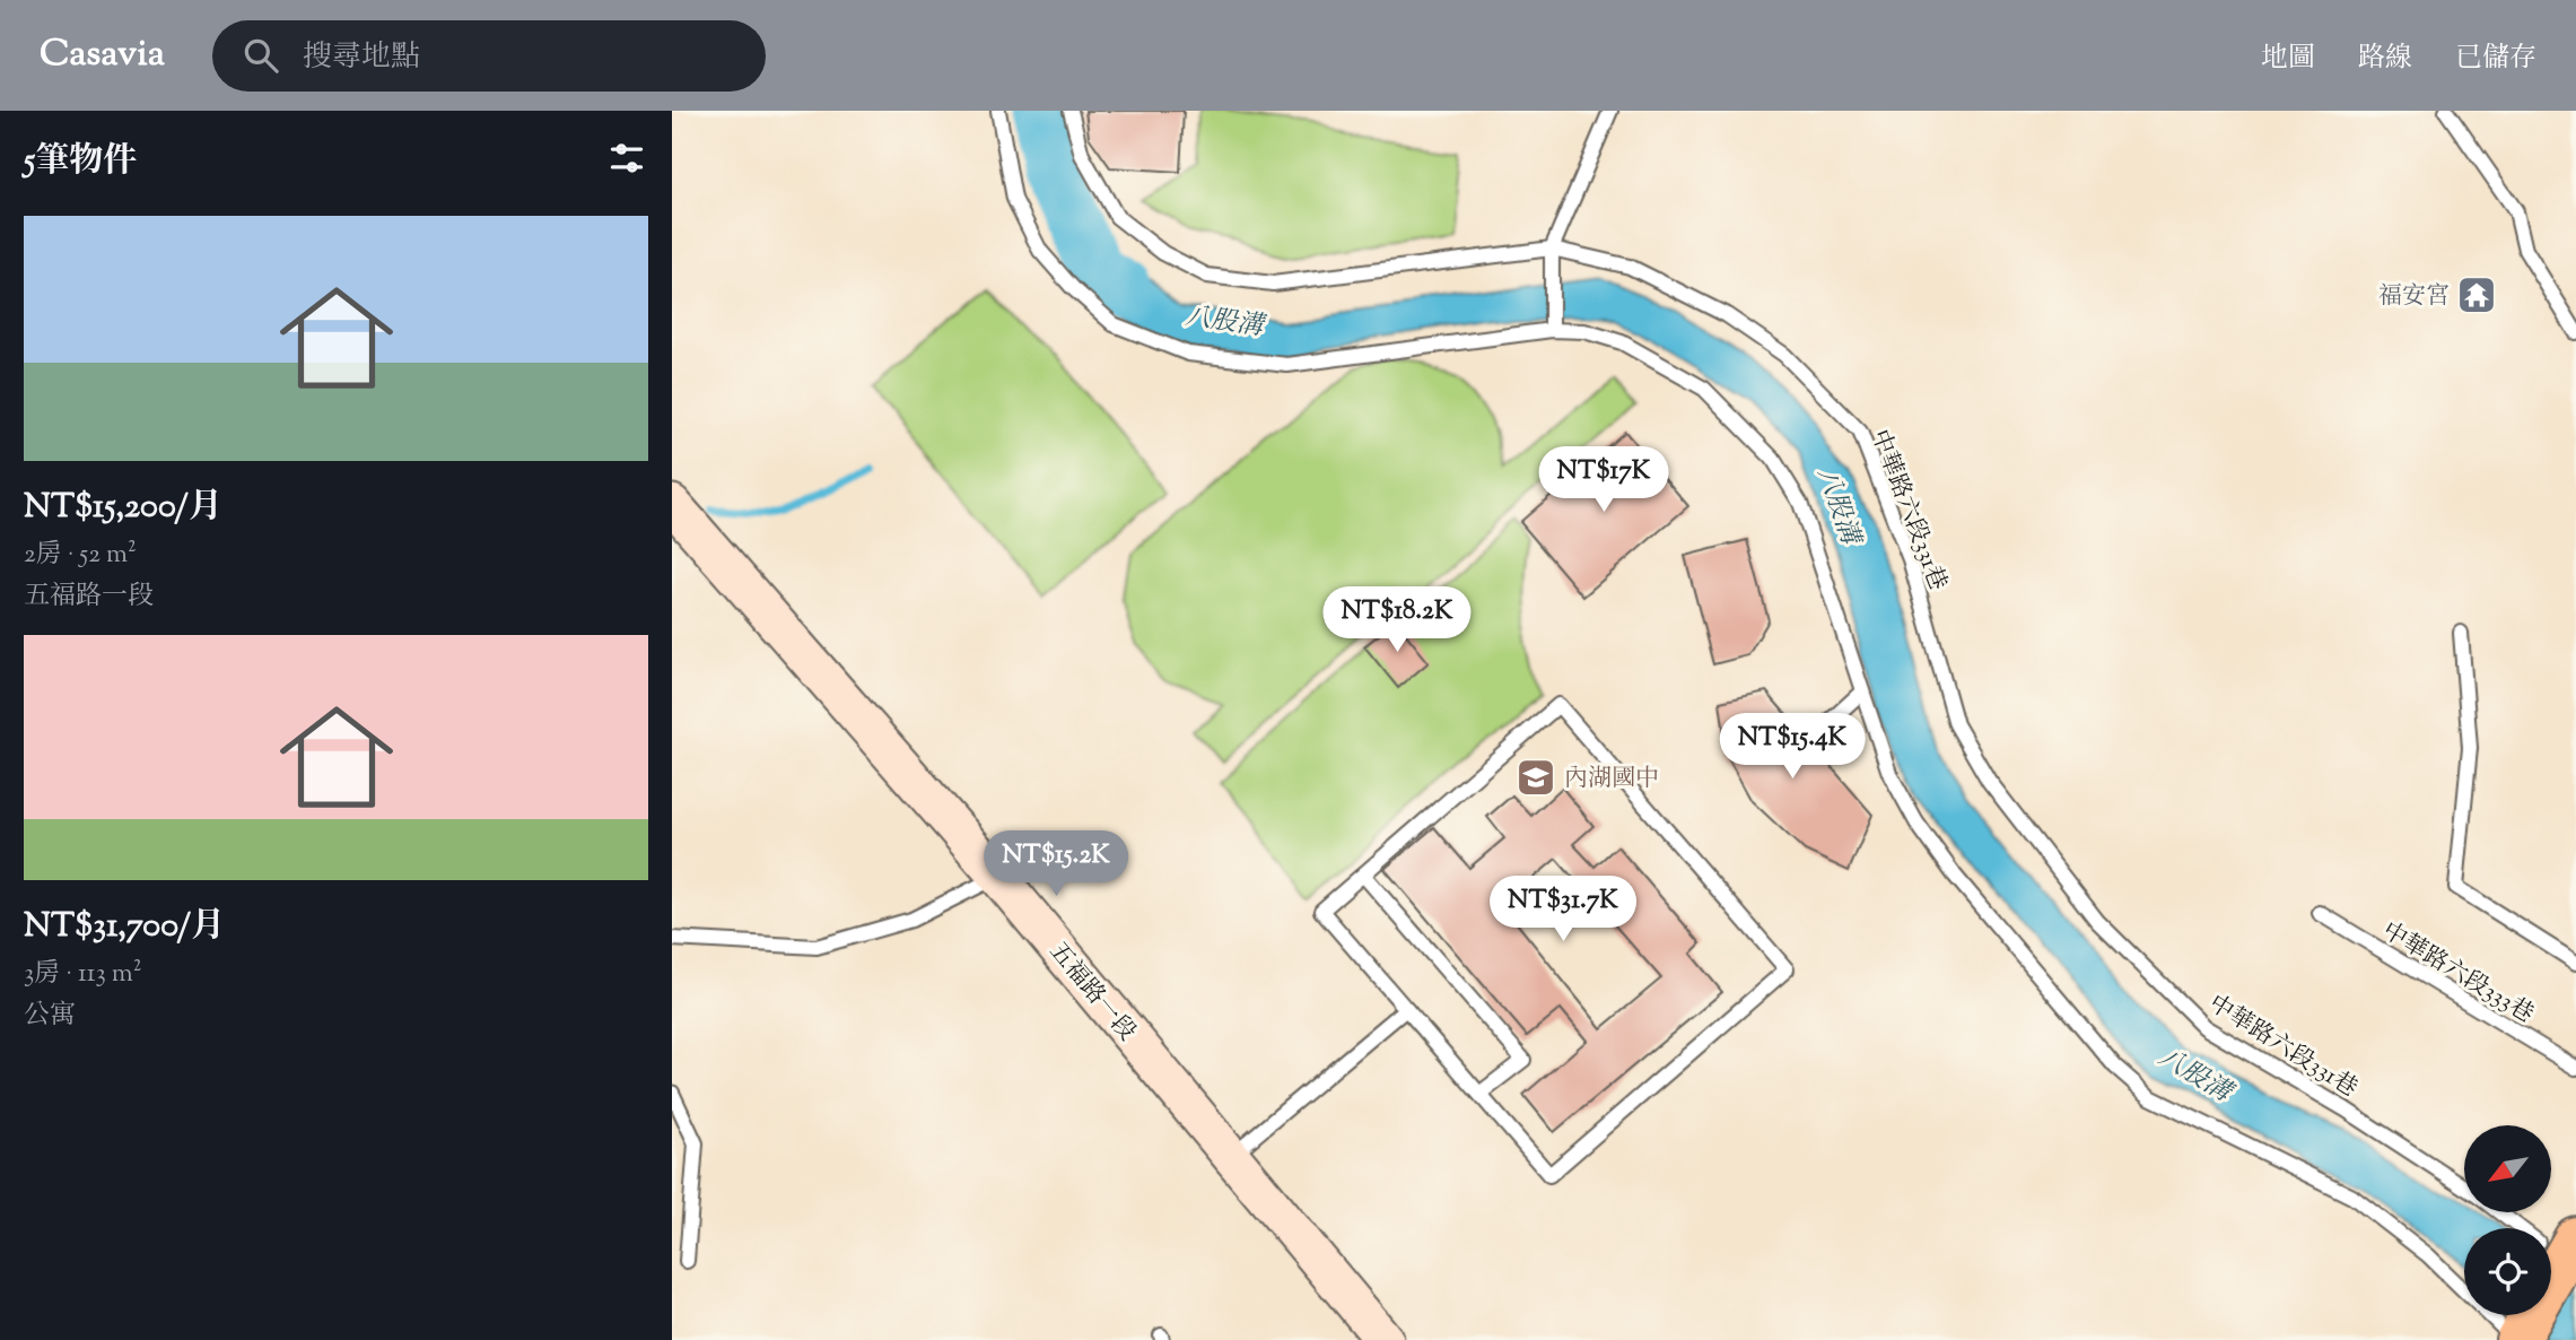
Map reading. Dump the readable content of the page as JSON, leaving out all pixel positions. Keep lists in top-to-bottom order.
{
  "streets": {
    "main road": ["五福路一段"],
    "lane": ["中華路六段331巷", "中華路六段333巷"]
  },
  "water": ["八股溝"],
  "places": {
    "temple": ["福安宮"],
    "school or university": ["內湖國中"]
  },
  "north": "bottom left",
  "page": {
    "header": "Casavia",
    "search": "搜尋地點",
    "nav": ["地圖", "路線", "已儲存"],
    "heading": "5筆物件",
    "list": [
      {
        "name": "NT$15,200/月",
        "note": "2房 · 52 m² · 五福路一段"
      },
      {
        "name": "NT$31,700/月",
        "note": "3房 · 113 m² · 公寓"
      }
    ],
    "price": [
      "NT$17K",
      "NT$18.2K",
      "NT$15.4K",
      "NT$15.2K",
      "NT$31.7K"
    ]
  }
}
